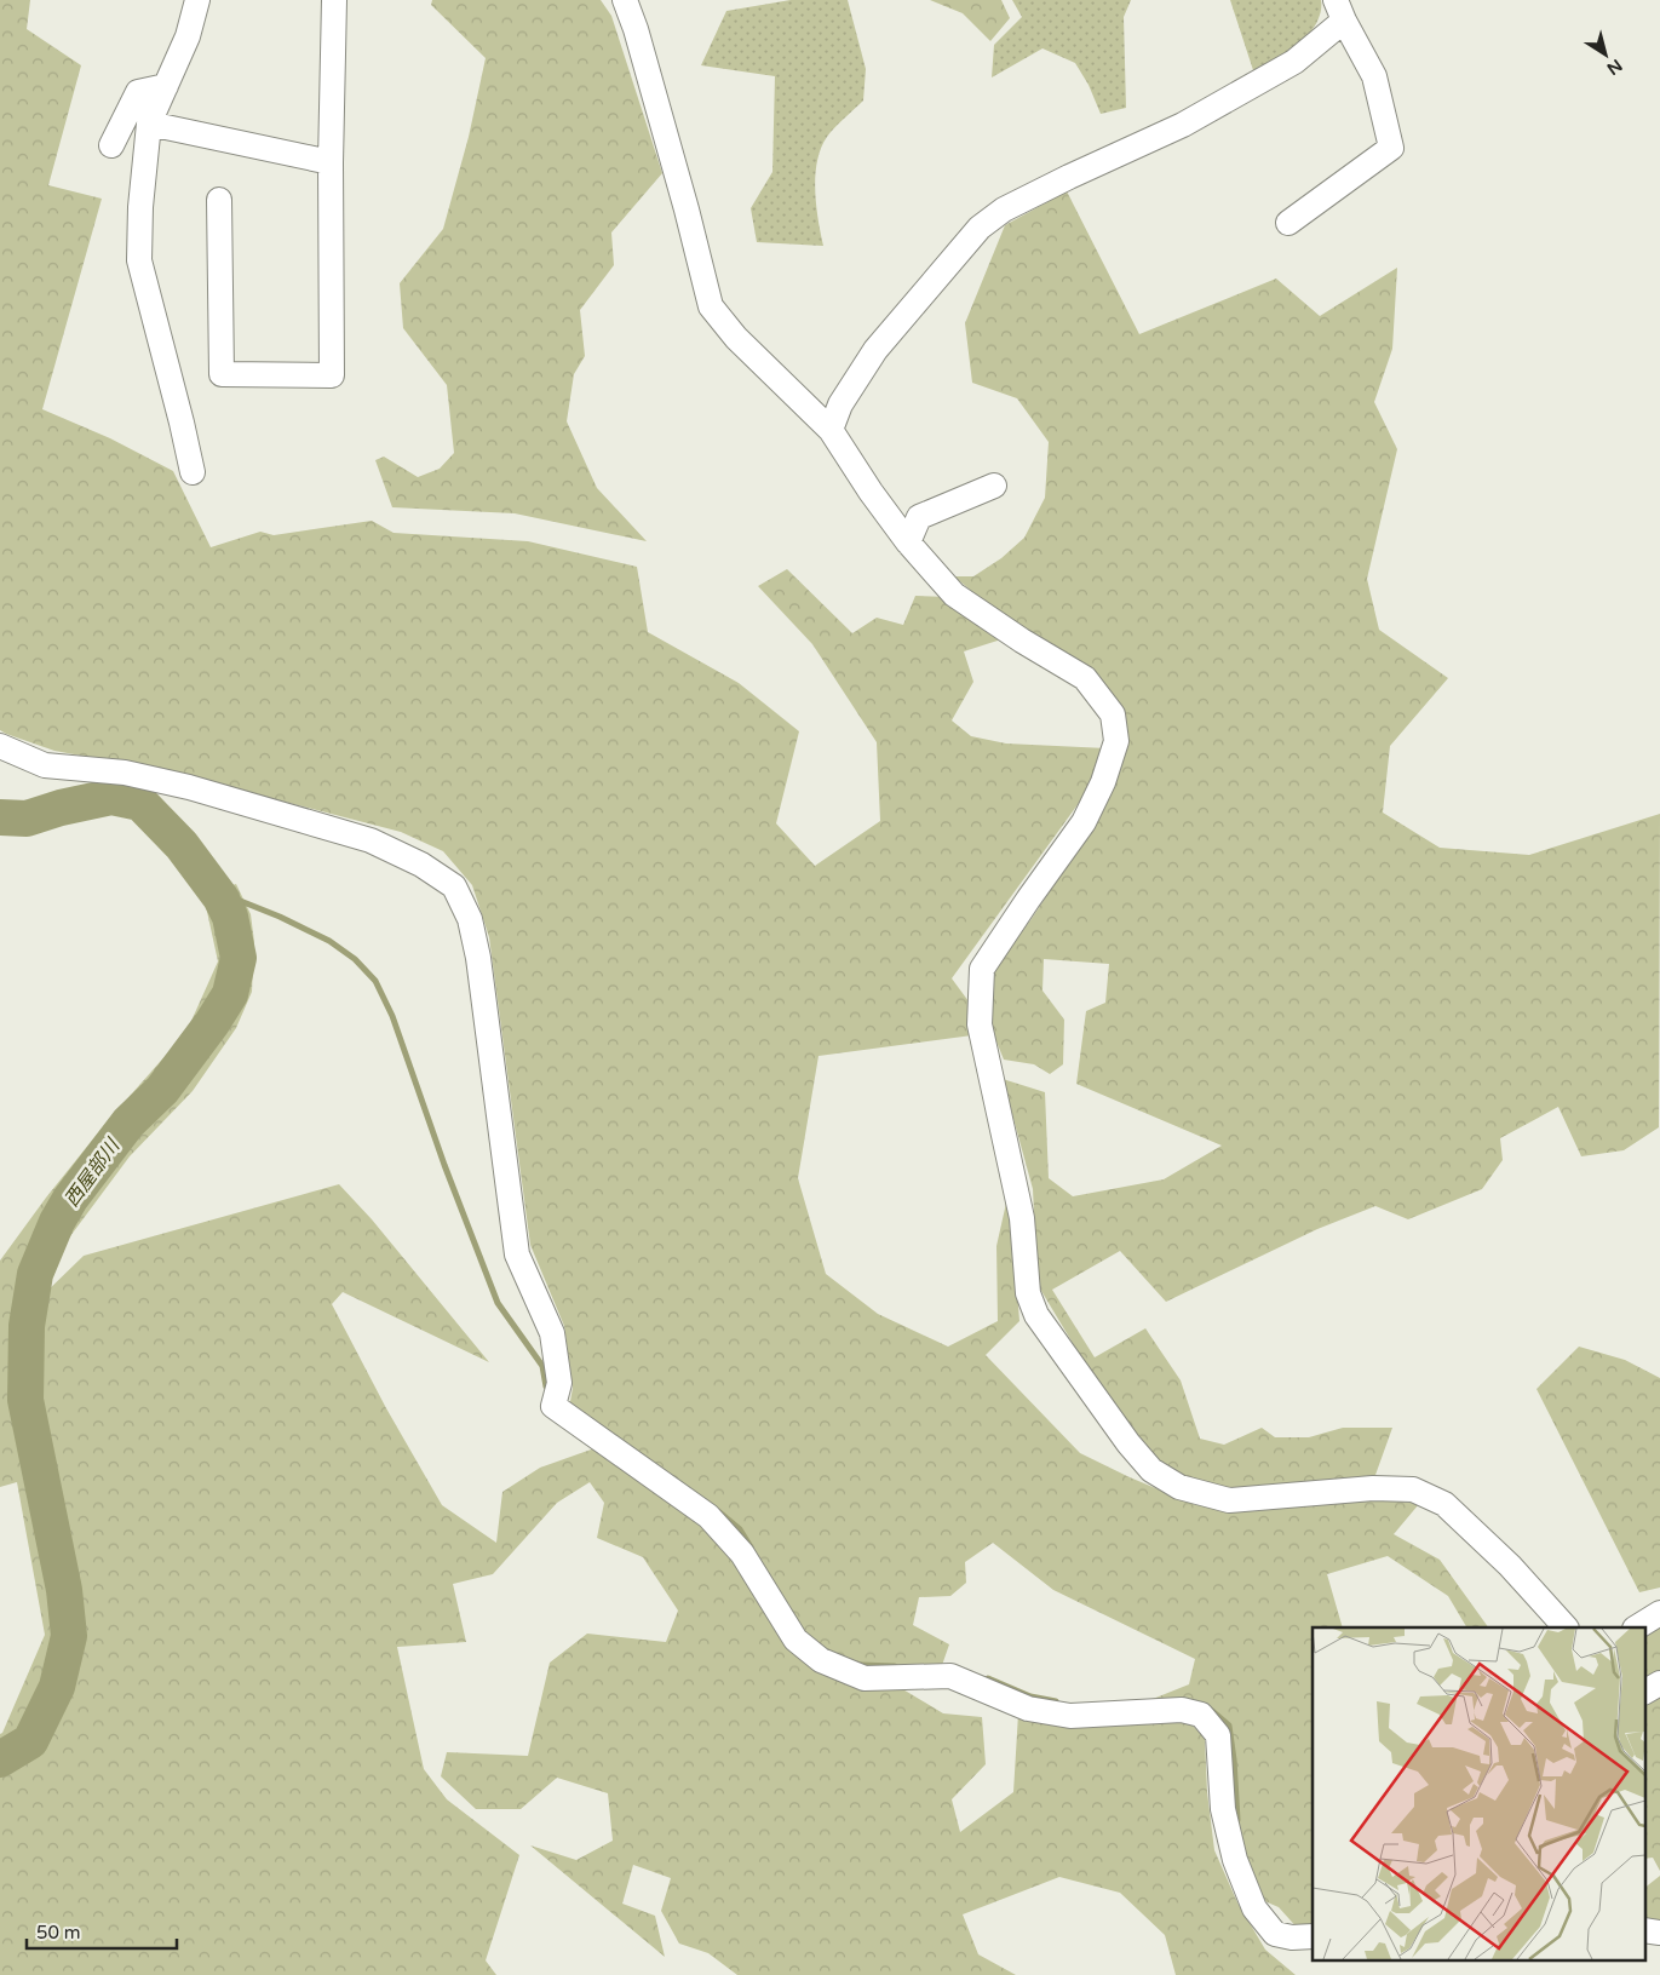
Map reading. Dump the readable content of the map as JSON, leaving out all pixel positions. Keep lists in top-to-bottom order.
{
  "water": ["西屋部川"],
  "scale_bar": "50 m",
  "north": "bottom right"
}
